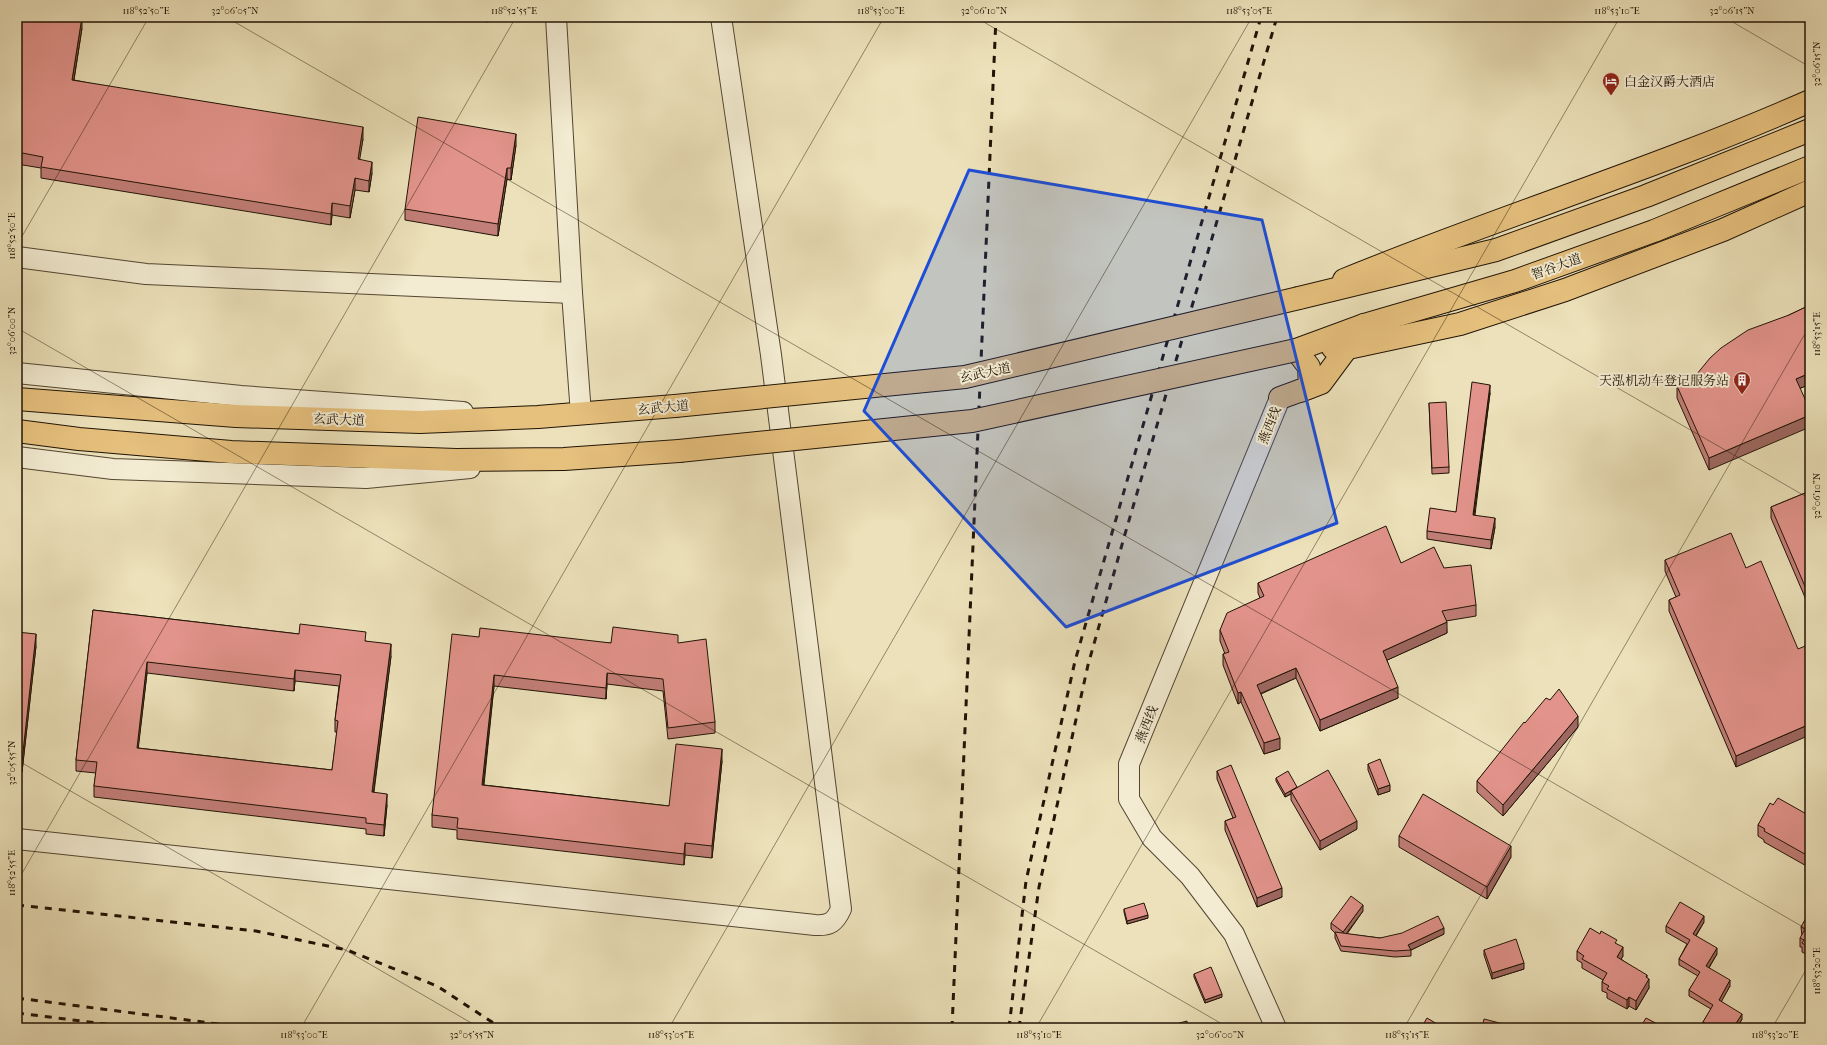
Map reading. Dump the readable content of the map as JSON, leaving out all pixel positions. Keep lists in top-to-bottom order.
{
  "streets": {
    "main road": ["智谷大道", "玄武大道"],
    "street": ["燕西线"]
  },
  "places": {
    "hotel": ["白金汉爵大酒店"],
    "building": ["天泓机动车登记服务站"]
  },
  "coordinates": [
    "118°52'50\"E",
    "32°06'05\"N",
    "118°52'55\"E",
    "118°53'00\"E",
    "32°06'10\"N",
    "118°53'05\"E",
    "118°53'10\"E",
    "32°06'15\"N",
    "32°06'00\"N",
    "118°53'15\"E",
    "32°05'55\"N",
    "118°53'20\"E"
  ]
}
